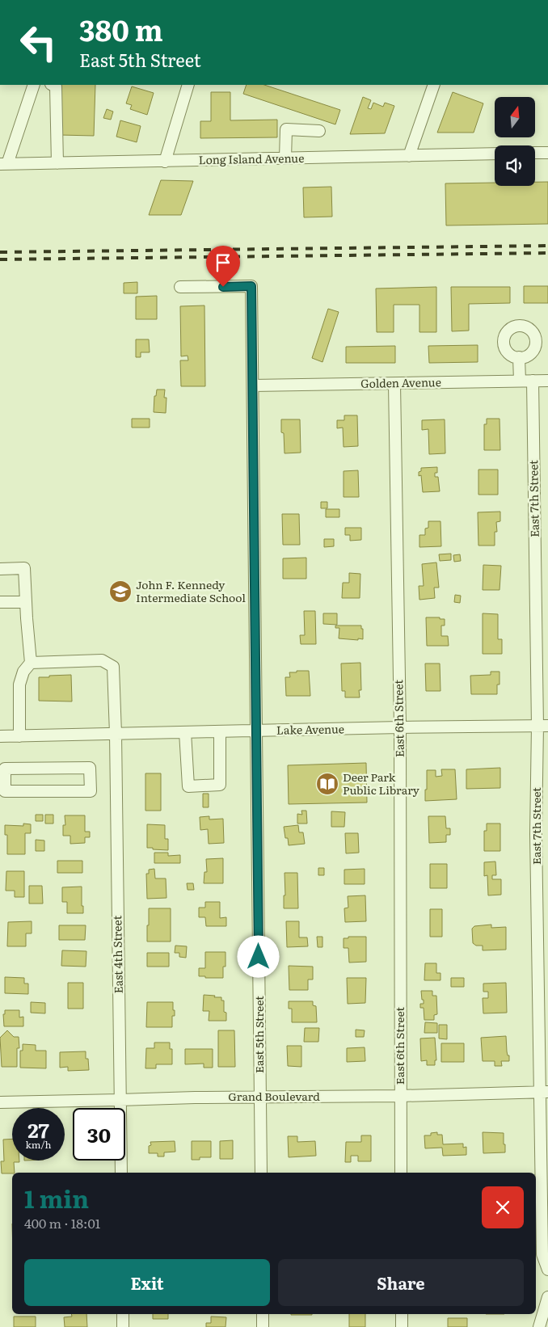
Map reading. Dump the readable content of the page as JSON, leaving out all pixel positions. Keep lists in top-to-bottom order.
{
  "streets": {
    "street": [
      "Long Island Avenue",
      "Golden Avenue",
      "East 7th Street",
      "East 6th Street",
      "Lake Avenue",
      "East 4th Street",
      "East 5th Street",
      "Grand Boulevard"
    ]
  },
  "crossings": [
    ["Golden Avenue", "East 7th Street"],
    ["Golden Avenue", "East 6th Street"],
    ["Golden Avenue", "East 5th Street"],
    ["East 7th Street", "Lake Avenue"],
    ["East 7th Street", "Grand Boulevard"],
    ["East 6th Street", "Lake Avenue"],
    ["East 6th Street", "Grand Boulevard"],
    ["Lake Avenue", "East 4th Street"],
    ["Lake Avenue", "East 5th Street"],
    ["East 4th Street", "Grand Boulevard"],
    ["East 5th Street", "Grand Boulevard"]
  ],
  "places": {
    "school or university": ["John F. Kennedy Intermediate School"],
    "library": ["Deer Park Public Library"]
  },
  "north": "top",
  "page": {
    "turn": ["380 m", "East 5th Street"],
    "speed": "27 km/h",
    "limit": "30",
    "heading": ["1 min", "400 m · 18:01"],
    "buttons": ["Exit", "Share"]
  }
}
